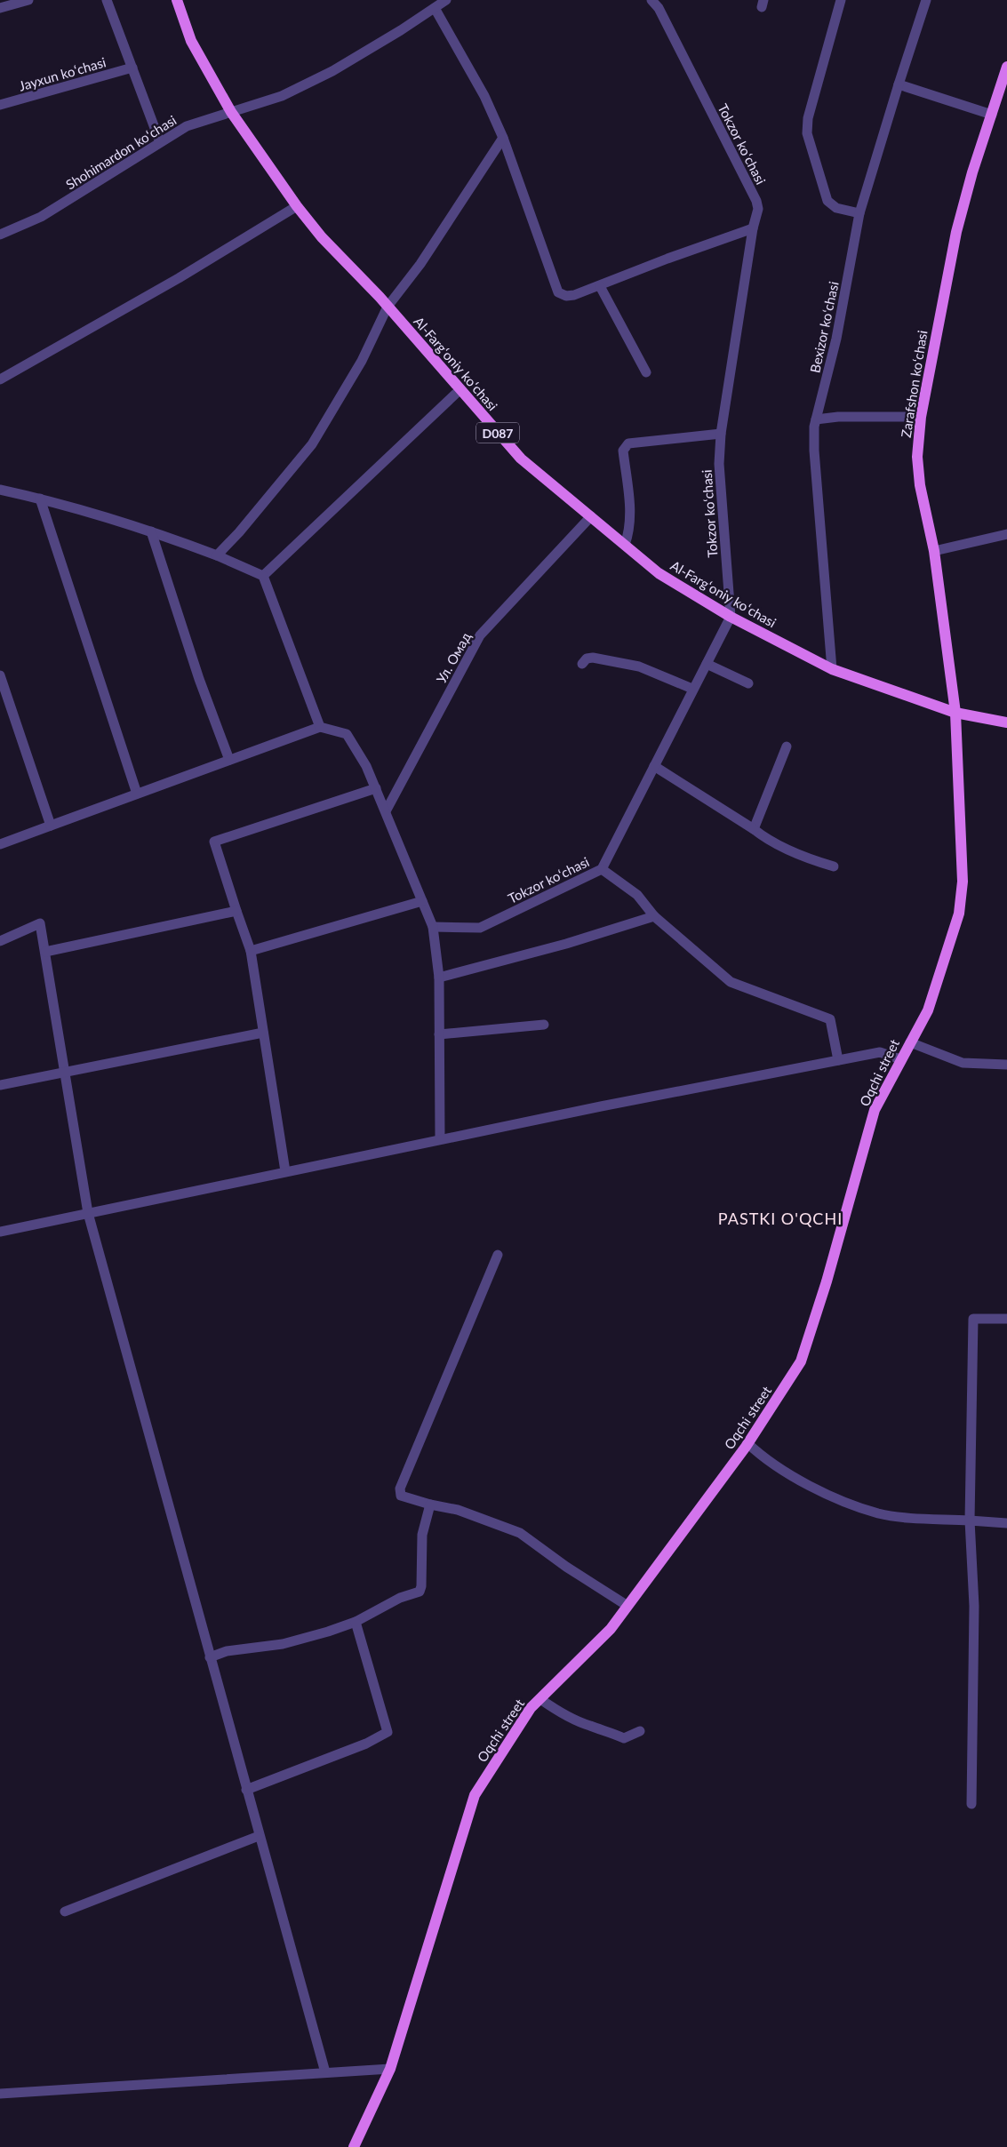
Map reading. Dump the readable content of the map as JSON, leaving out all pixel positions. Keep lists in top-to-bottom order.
{
  "streets": {
    "main road": [
      "Al-Fargʻoniy koʻchasi",
      "Zarafshon koʻchasi",
      "D087",
      "Oqchi street"
    ],
    "street": [
      "Jayxun koʻchasi",
      "Tokzor koʻchasi",
      "Shohimardon koʻchasi",
      "Bexizor koʻchasi",
      "Ул. Омад"
    ]
  },
  "crossings": [
    ["Tokzor koʻchasi", "Al-Fargʻoniy koʻchasi"],
    ["Shohimardon koʻchasi", "Al-Fargʻoniy koʻchasi"],
    ["Bexizor koʻchasi", "Al-Fargʻoniy koʻchasi"],
    ["Al-Fargʻoniy koʻchasi", "Zarafshon koʻchasi"],
    ["Al-Fargʻoniy koʻchasi", "D087"],
    ["Al-Fargʻoniy koʻchasi", "Ул. Омад"],
    ["Al-Fargʻoniy koʻchasi", "Oqchi street"],
    ["Zarafshon koʻchasi", "D087"],
    ["Zarafshon koʻchasi", "Oqchi street"],
    ["D087", "Oqchi street"]
  ],
  "districts": ["PASTKI O'QCHI"]
}
